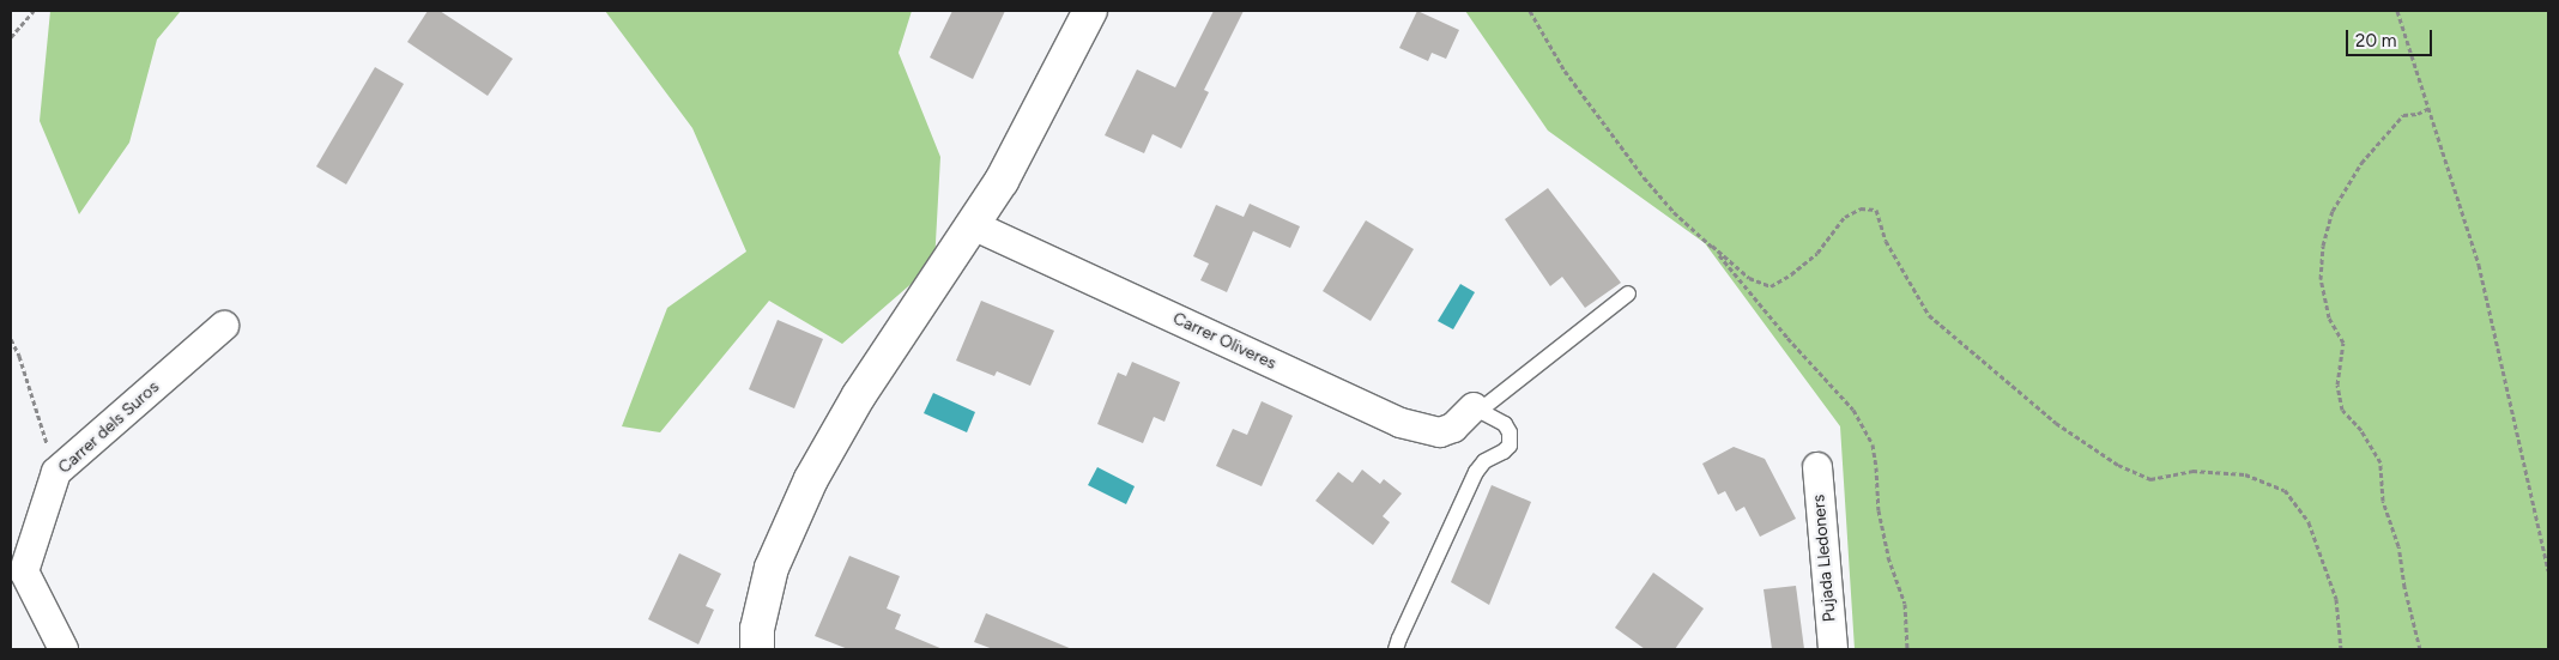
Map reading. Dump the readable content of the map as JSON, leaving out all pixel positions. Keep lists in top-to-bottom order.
{
  "streets": {
    "street": ["Carrer Oliveres", "Carrer dels Suros", "Pujada Lledoners"]
  },
  "scale_bar": "20 m"
}
